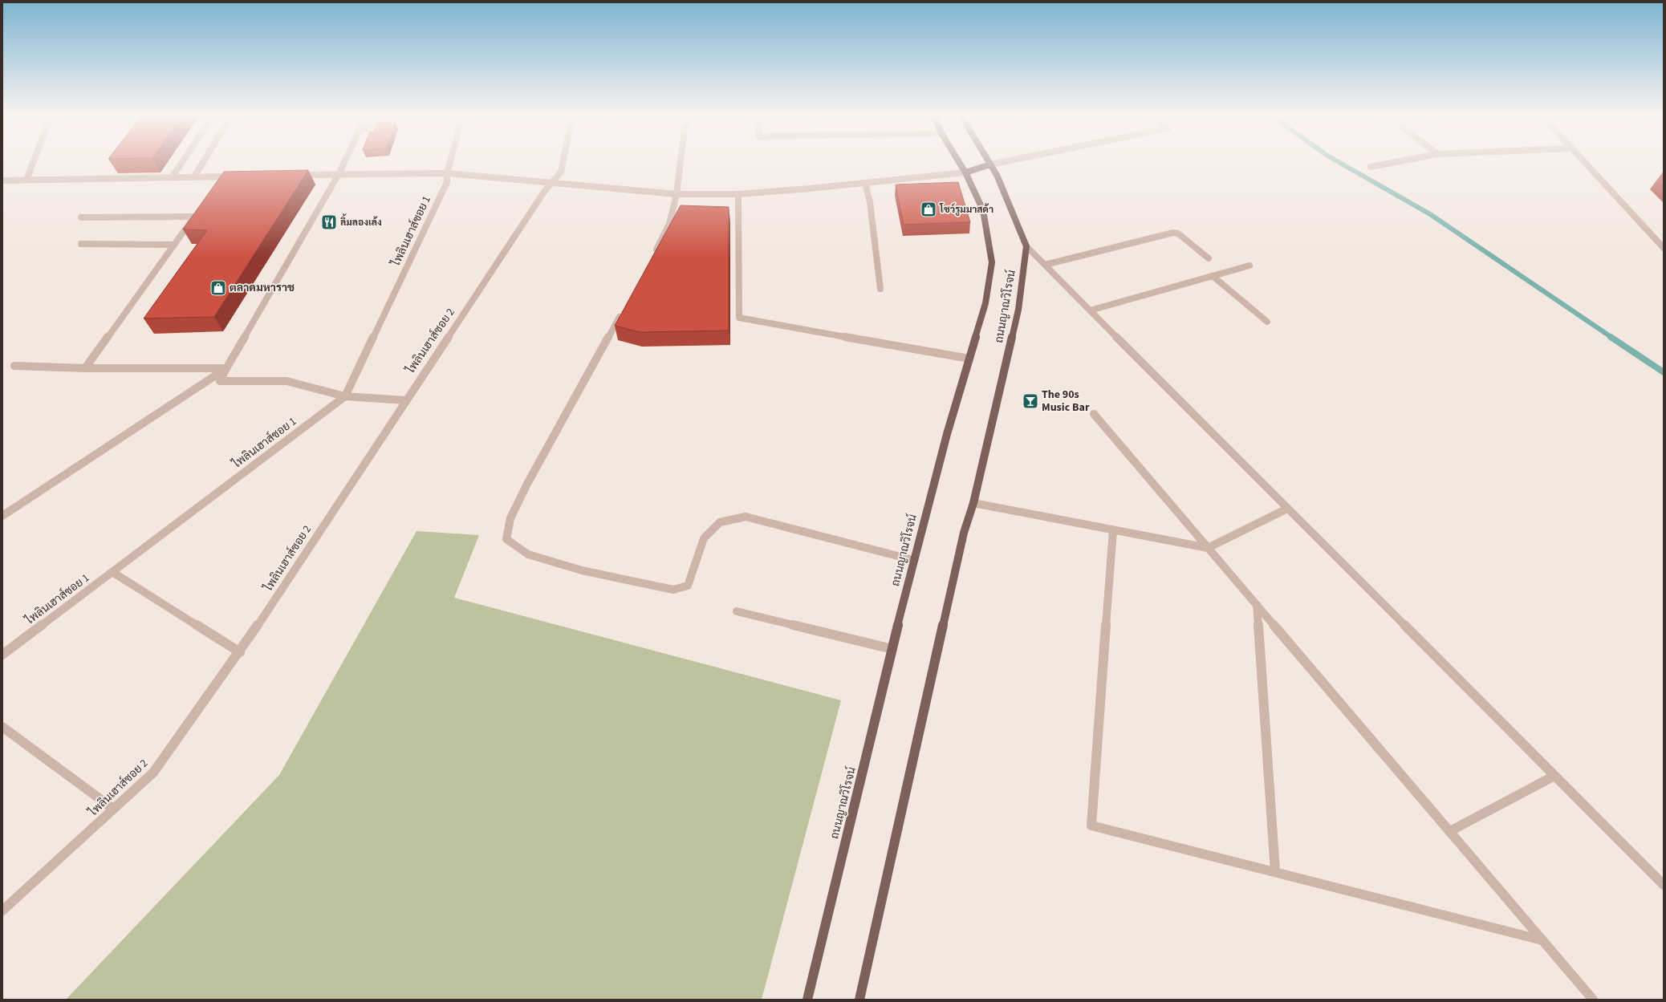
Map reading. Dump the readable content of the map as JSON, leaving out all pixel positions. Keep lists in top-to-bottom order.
{
  "streets": {
    "main road": ["ถนนญาณวิโรจน์"],
    "street": ["ไพลินเฮาส์ซอย 1", "ไพลินเฮาส์ซอย 2"]
  },
  "places": {
    "shop": ["โชว์รูมมาสด้า", "ตลาดมหาราช"],
    "restaurant": ["ลิ้มลองเล้ง"],
    "bar": ["The 90s Music Bar"]
  }
}
